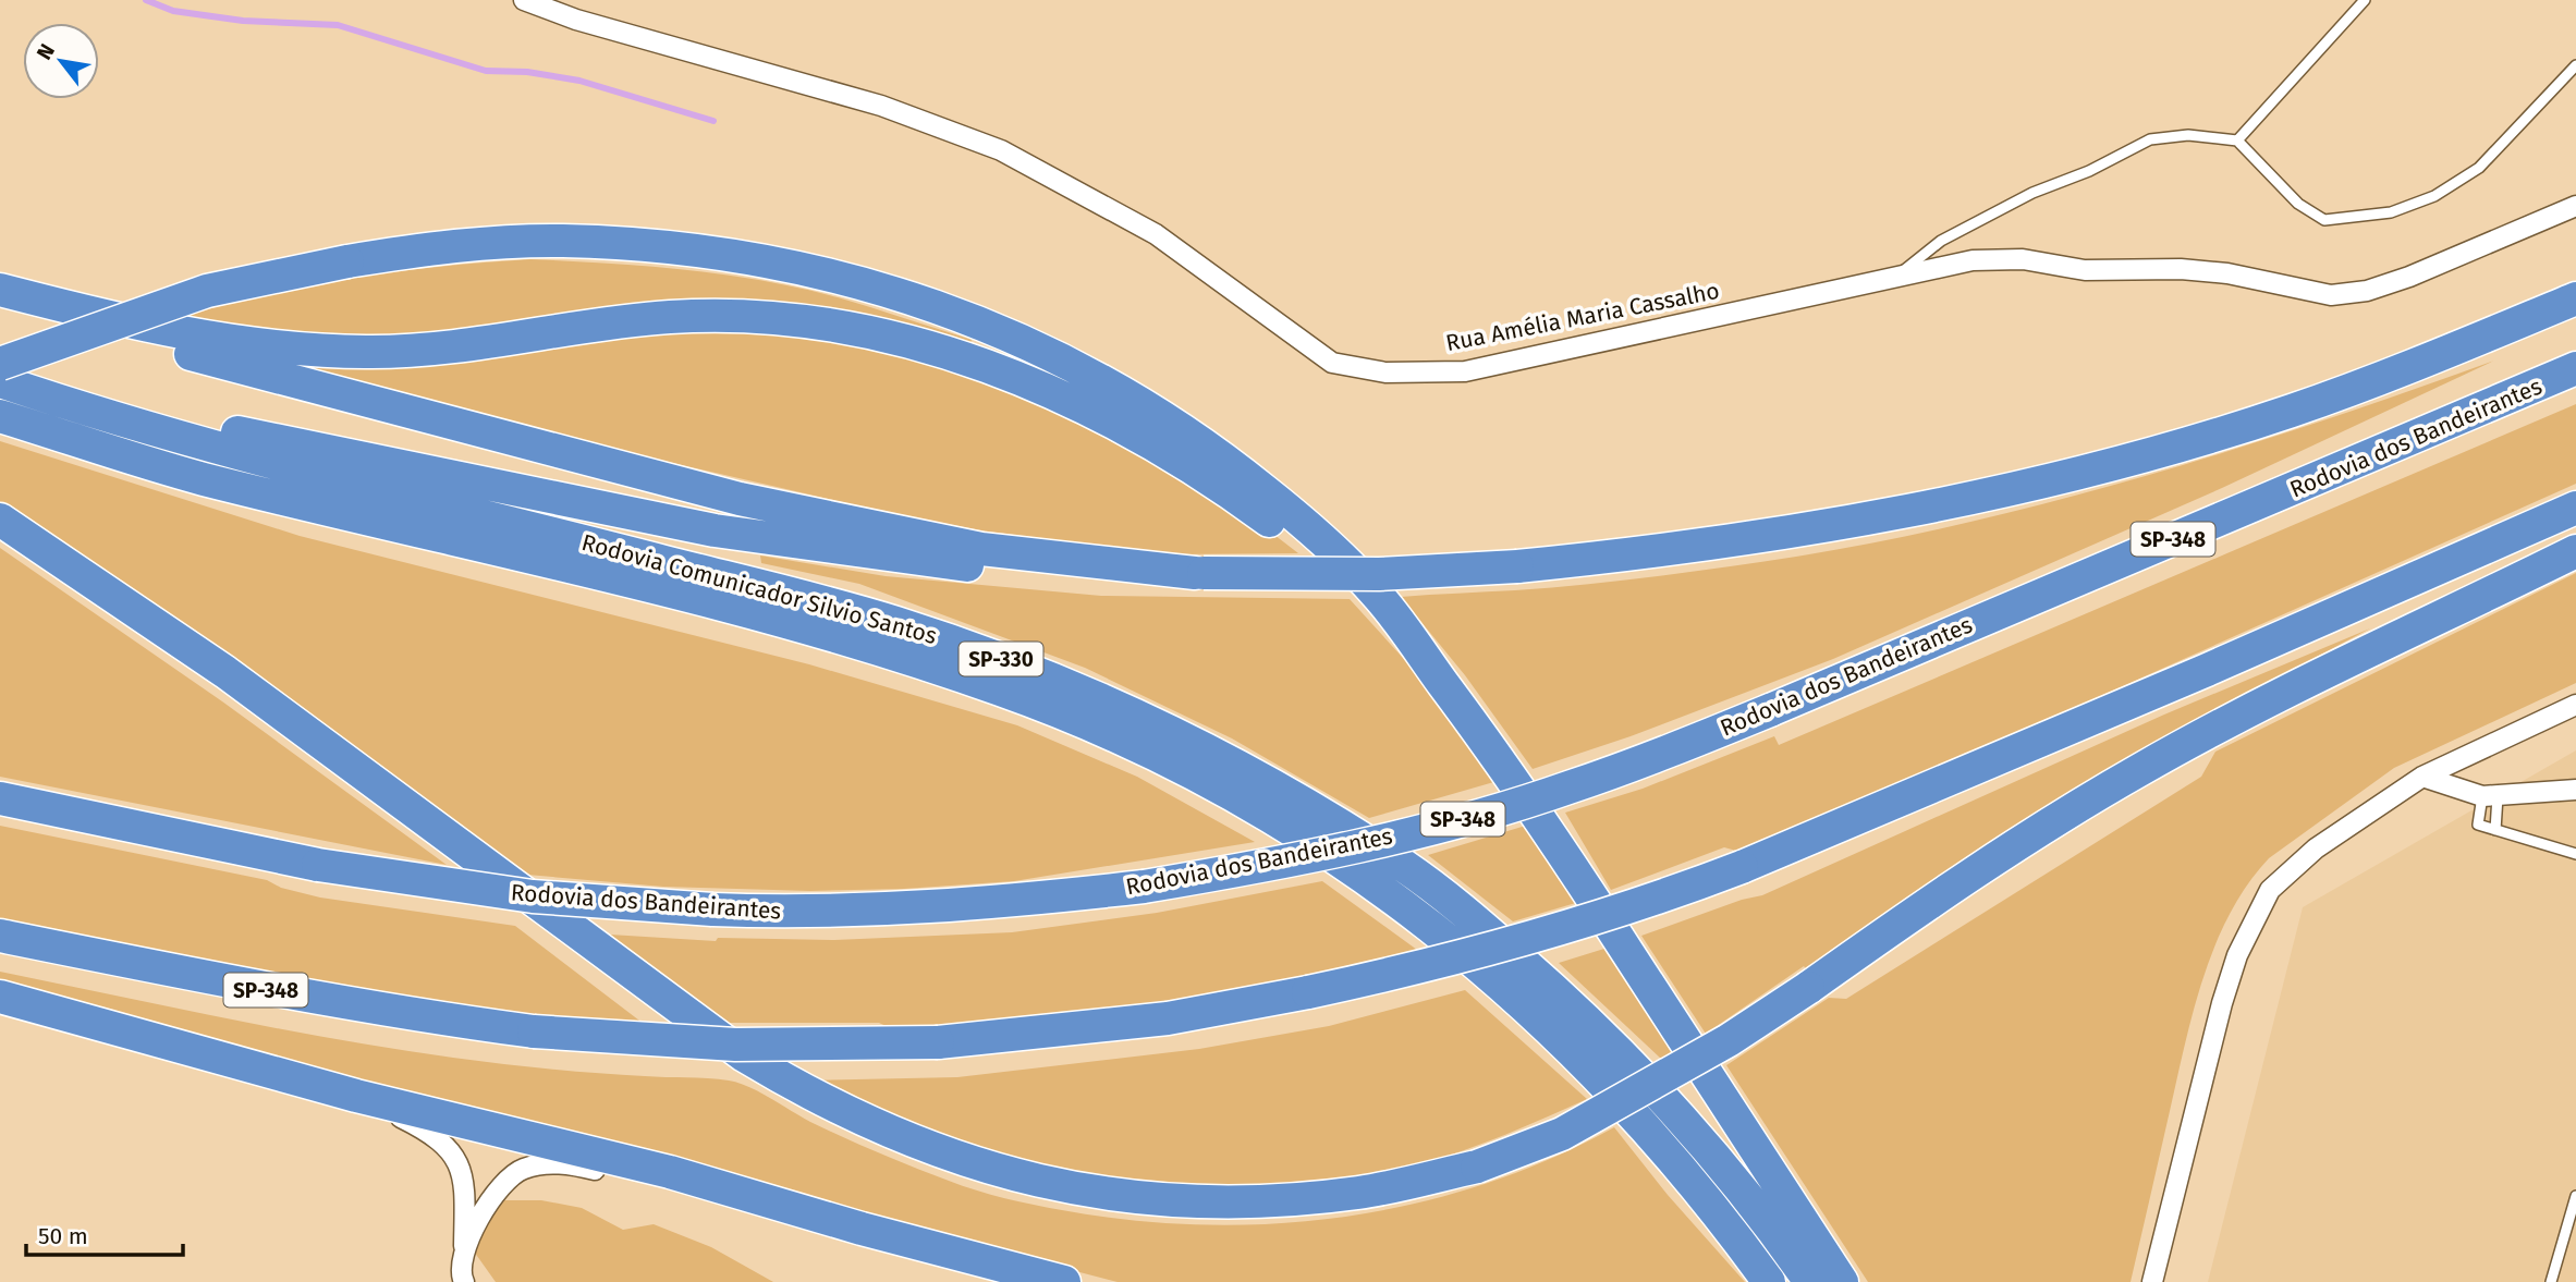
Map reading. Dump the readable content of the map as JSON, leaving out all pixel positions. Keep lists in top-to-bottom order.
{
  "streets": {
    "highway": [
      "Rodovia dos Bandeirantes",
      "SP-348",
      "Rodovia Comunicador Silvio Santos",
      "SP-330"
    ],
    "street": ["Rua Amélia Maria Cassalho"]
  },
  "scale_bar": "50 m",
  "north": "top left"
}
